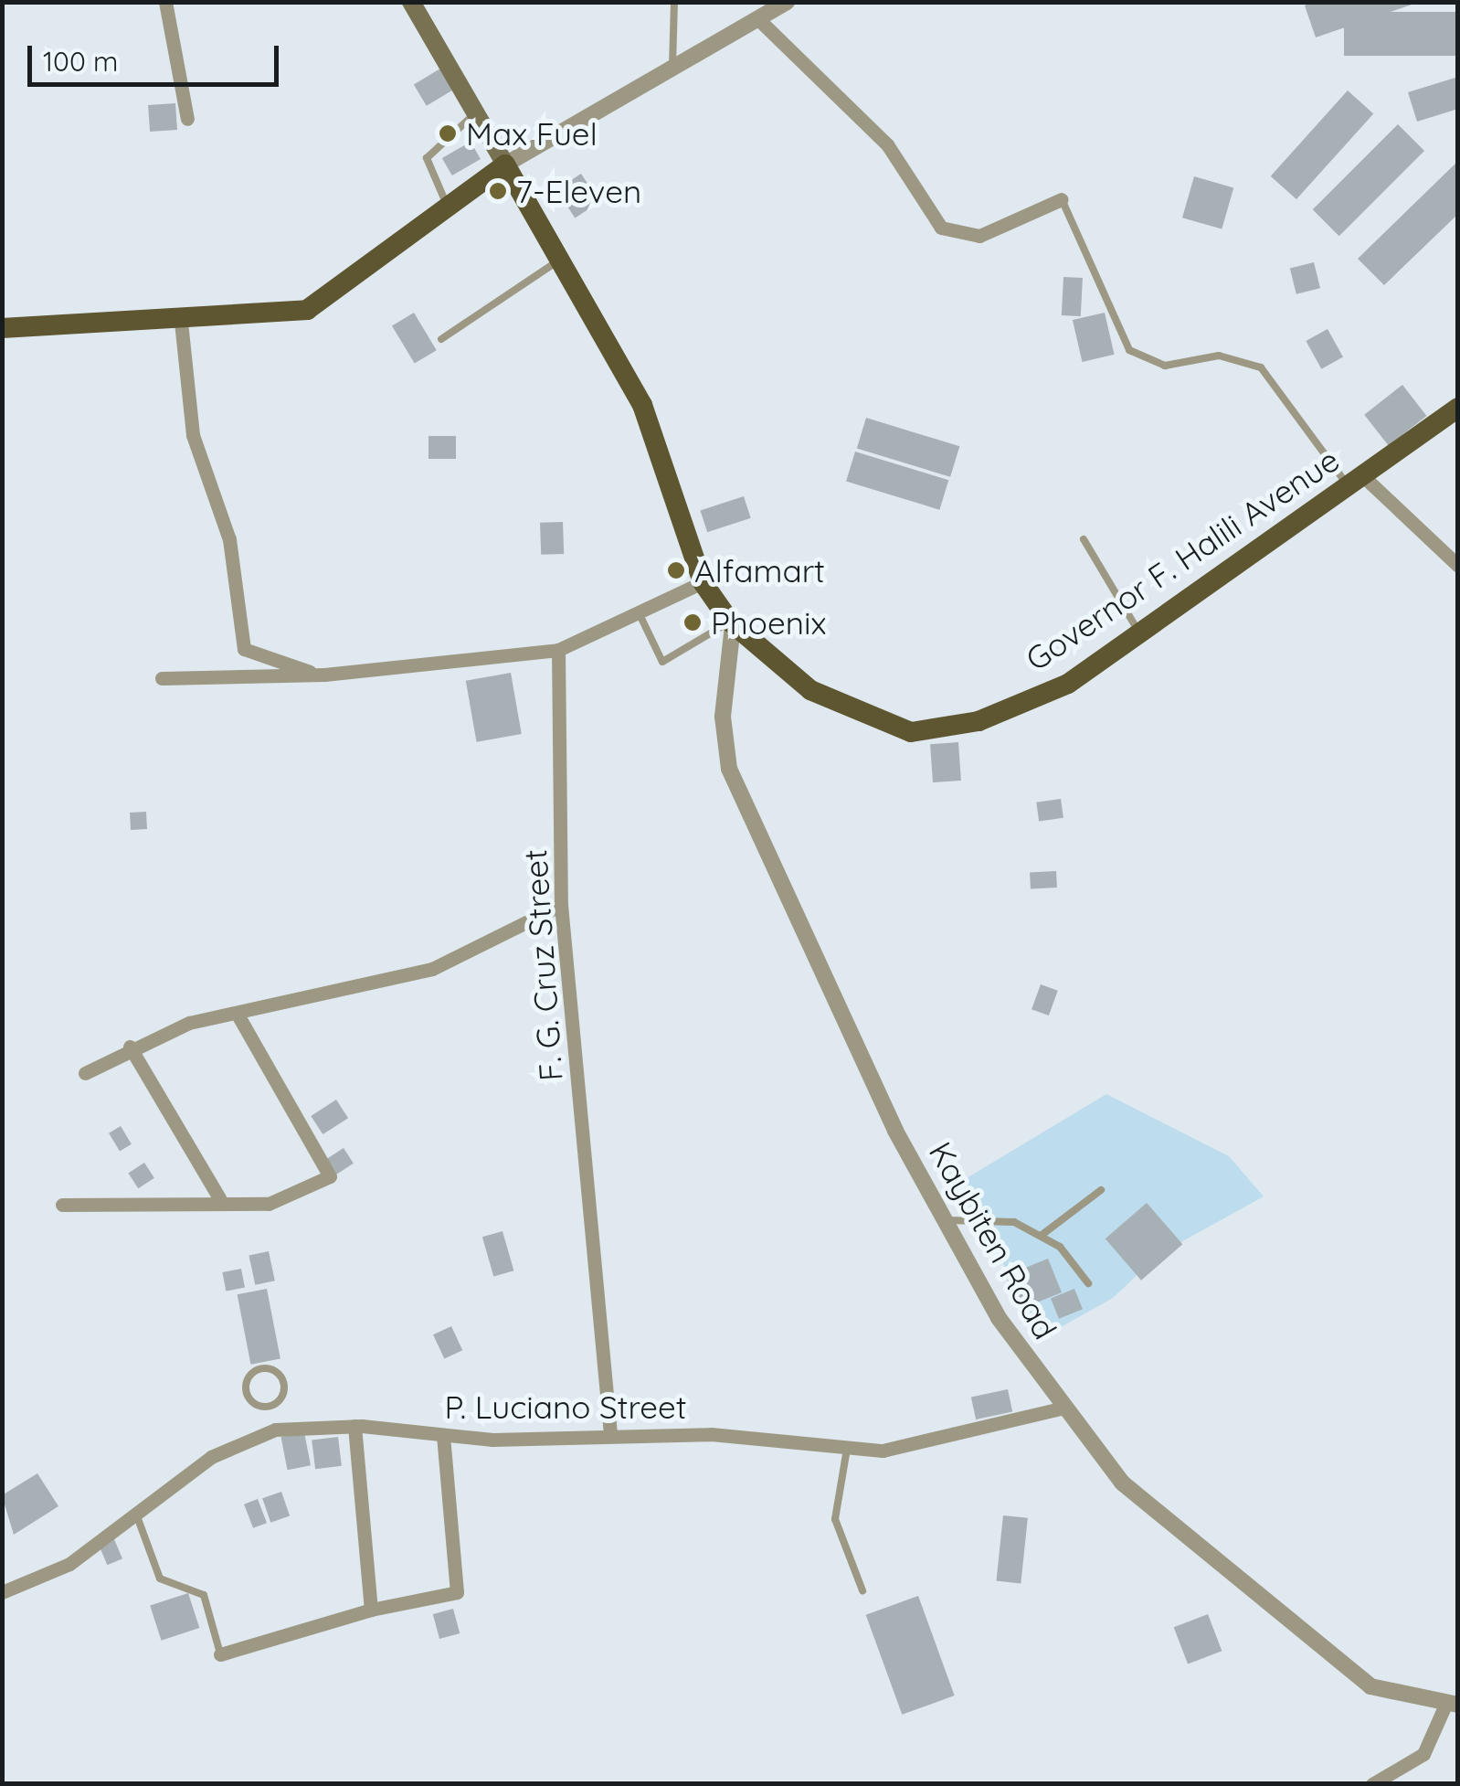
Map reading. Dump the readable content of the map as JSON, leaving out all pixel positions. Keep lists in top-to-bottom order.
{
  "streets": {
    "main road": ["Governor F. Halili Avenue"],
    "street": ["F. G. Cruz Street", "Kaybiten Road", "P. Luciano Street"]
  },
  "crossings": [
    ["Governor F. Halili Avenue", "Kaybiten Road"],
    ["F. G. Cruz Street", "P. Luciano Street"],
    ["Kaybiten Road", "P. Luciano Street"]
  ],
  "places": [
    "Max Fuel",
    "7-Eleven",
    "Alfamart",
    "Phoenix"
  ],
  "scale_bar": "100 m"
}
